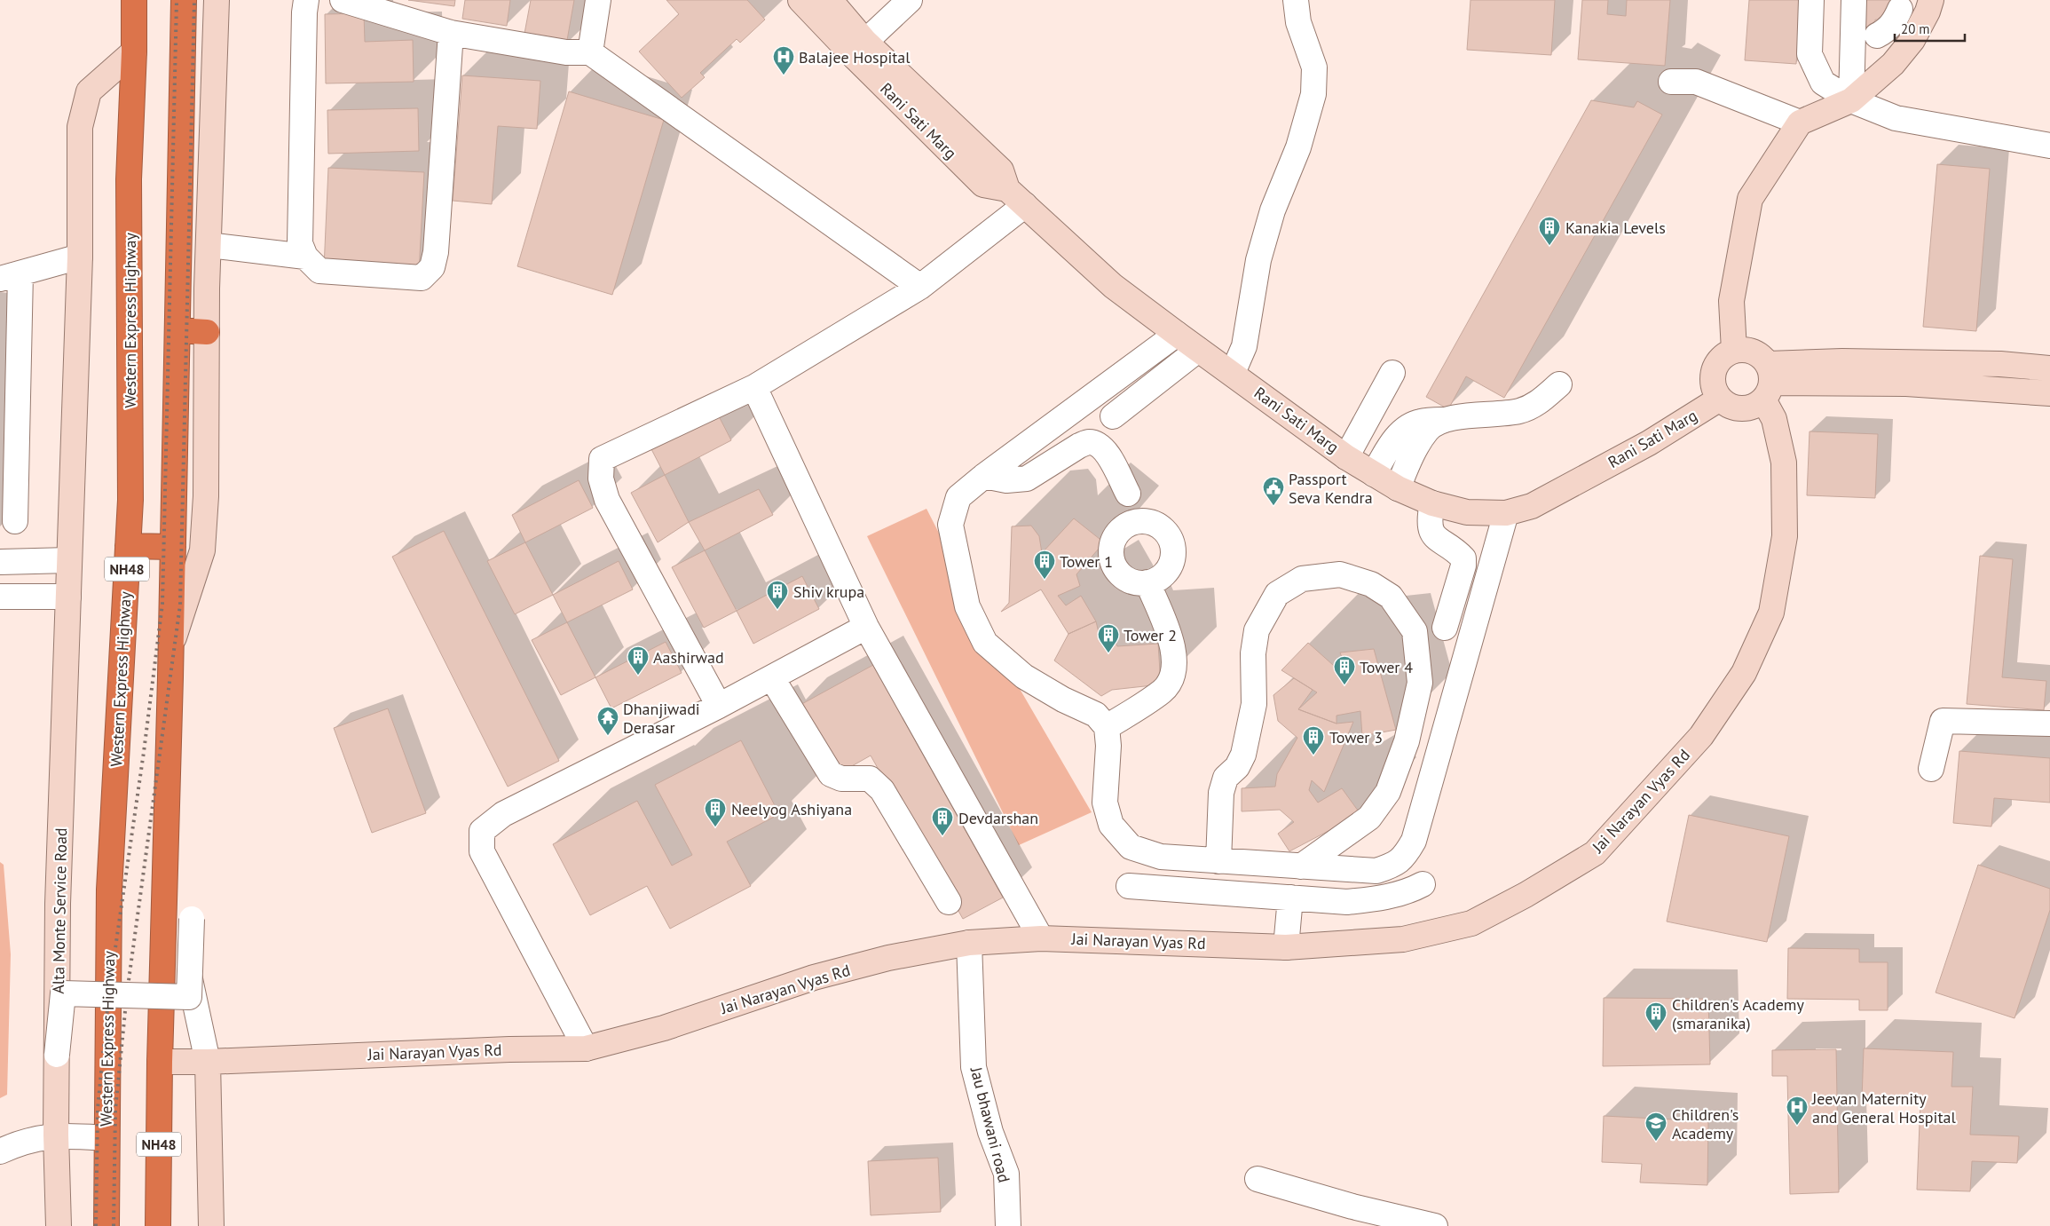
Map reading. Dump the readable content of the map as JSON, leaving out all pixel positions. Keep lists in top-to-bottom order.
{
  "streets": {
    "highway": ["Western Express Highway", "NH48"],
    "street": [
      "Rani Sati Marg",
      "Jai Narayan Vyas Rd",
      "Alta Monte Service Road",
      "Jau bhawani road"
    ]
  },
  "crossings": [
    ["Rani Sati Marg", "Jai Narayan Vyas Rd"],
    ["Western Express Highway", "Alta Monte Service Road"],
    ["NH48", "Jai Narayan Vyas Rd"],
    ["Jai Narayan Vyas Rd", "Jau bhawani road"]
  ],
  "places": {
    "hospital": ["Balajee Hospital", "Jeevan Maternity and General Hospital"],
    "building": [
      "Kanakia Levels",
      "Tower 1",
      "Shiv krupa",
      "Tower 2",
      "Aashirwad",
      "Tower 4",
      "Tower 3",
      "Neelyog Ashiyana",
      "Devdarshan",
      "Children's Academy (smaranika)"
    ],
    "public building": ["Passport Seva Kendra"],
    "temple": ["Dhanjiwadi Derasar"],
    "school or university": ["Children's Academy"]
  },
  "scale_bar": "20 m"
}
